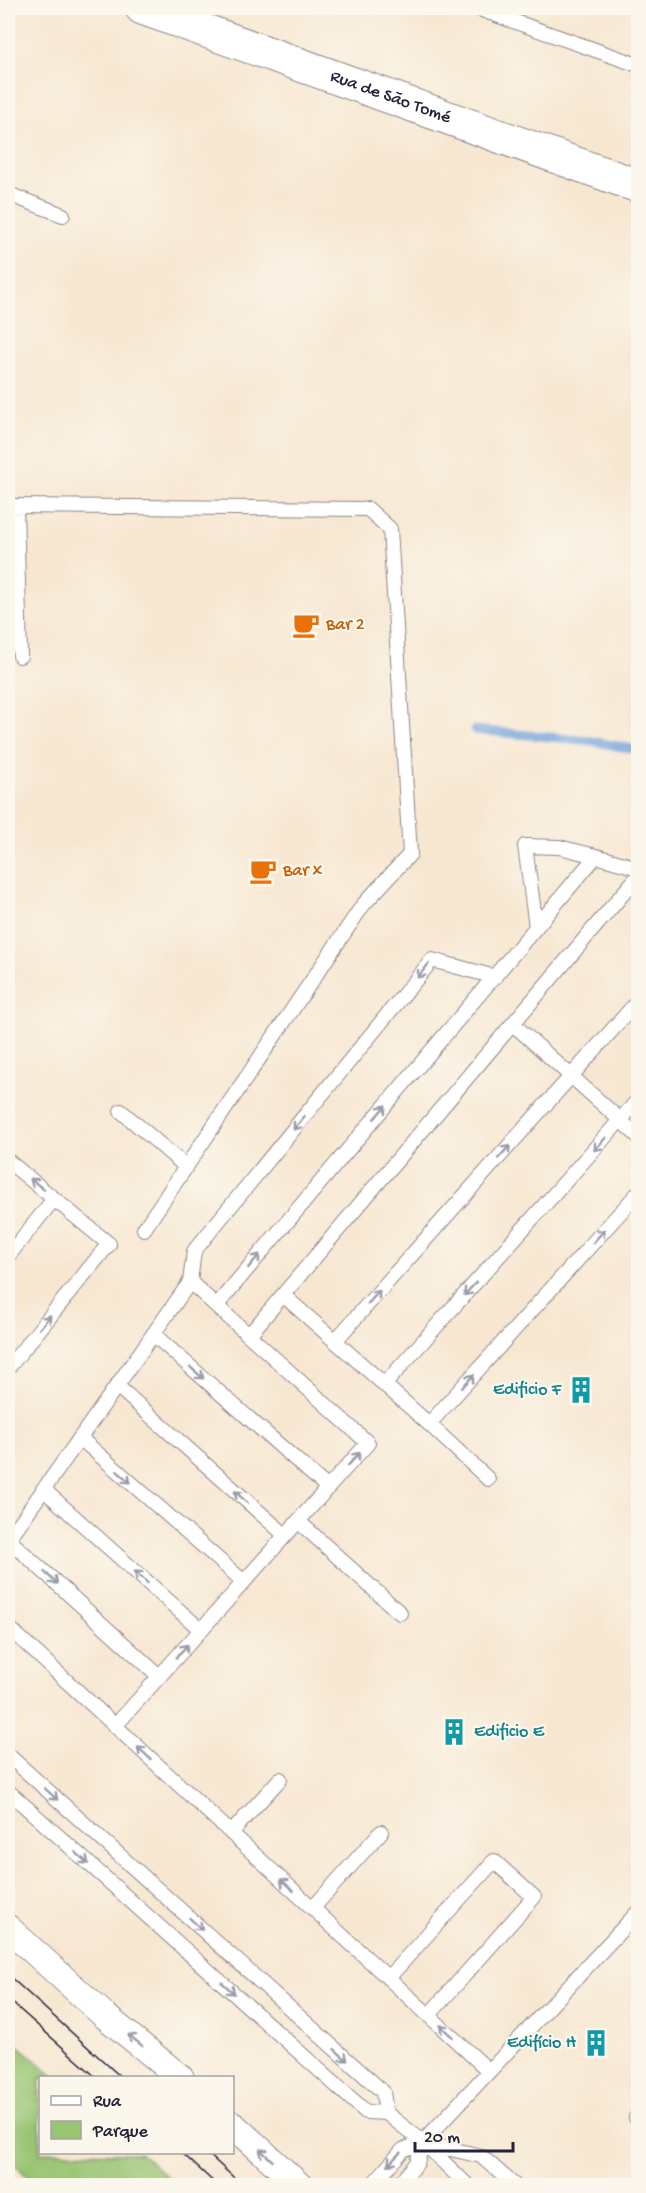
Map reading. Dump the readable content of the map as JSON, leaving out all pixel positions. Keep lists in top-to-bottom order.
{
  "streets": {
    "street": ["Rua de São Tomé"]
  },
  "places": {
    "cafe": ["Bar 2", "Bar x"],
    "building": ["Edificio F", "Edificio E", "Edifício H"]
  },
  "legend": ["Rua", "Parque"],
  "scale_bar": "20 m"
}
